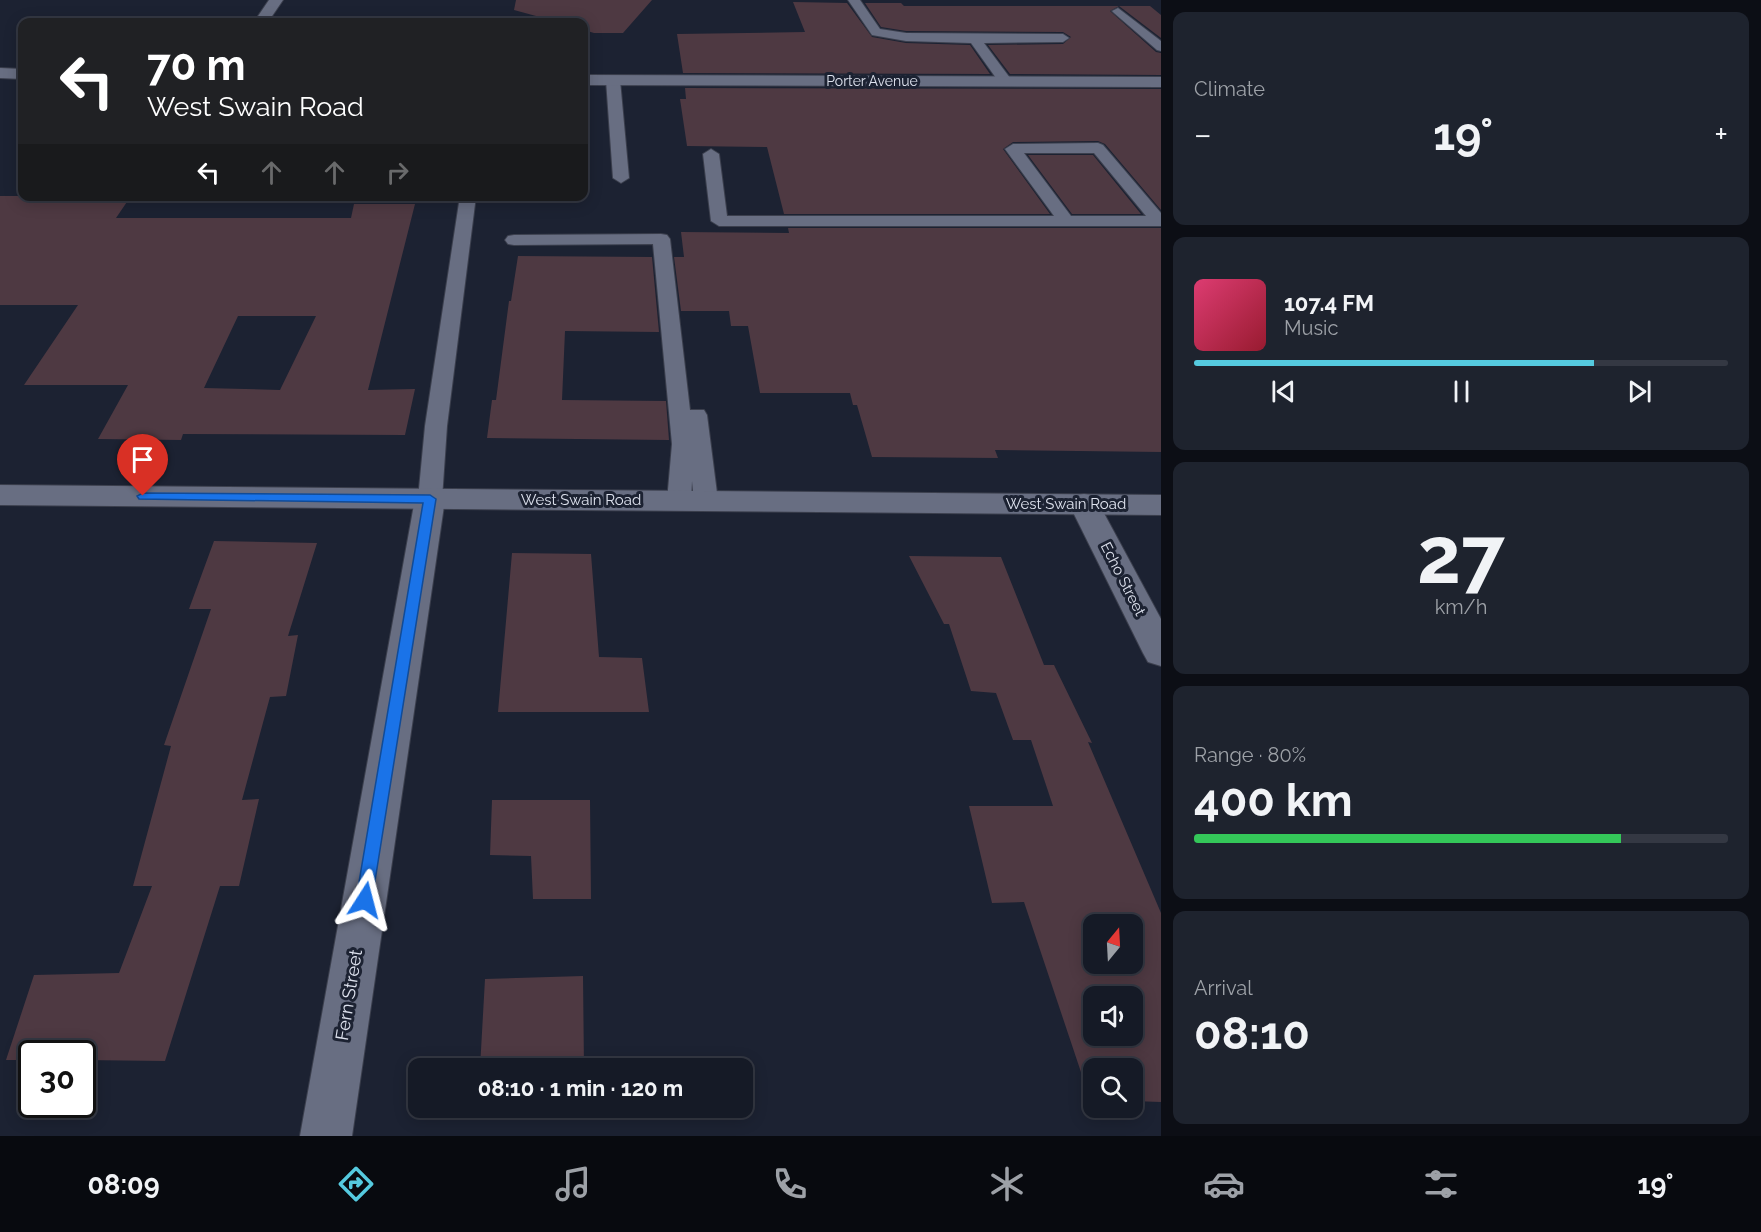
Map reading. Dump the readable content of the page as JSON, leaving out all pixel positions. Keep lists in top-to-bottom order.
{
  "streets": {
    "street": [
      "Porter Avenue",
      "West Swain Road",
      "Echo Street",
      "Fern Street"
    ]
  },
  "crossings": [
    ["West Swain Road", "Echo Street"],
    ["West Swain Road", "Fern Street"]
  ],
  "north": "top",
  "page": {
    "tile": [
      "Climate",
      ["27", "km/h"],
      ["Range · 80%", "400 km"],
      ["Arrival", "08:10"]
    ],
    "turn": ["70 m", "West Swain Road"],
    "heat": ["−", "19°", "+"],
    "song": ["107.4 FM", "Music"],
    "limit": "30",
    "trip": "08:10 · 1 min · 120 m",
    "tabs": ["08:09", "19°"]
  }
}
